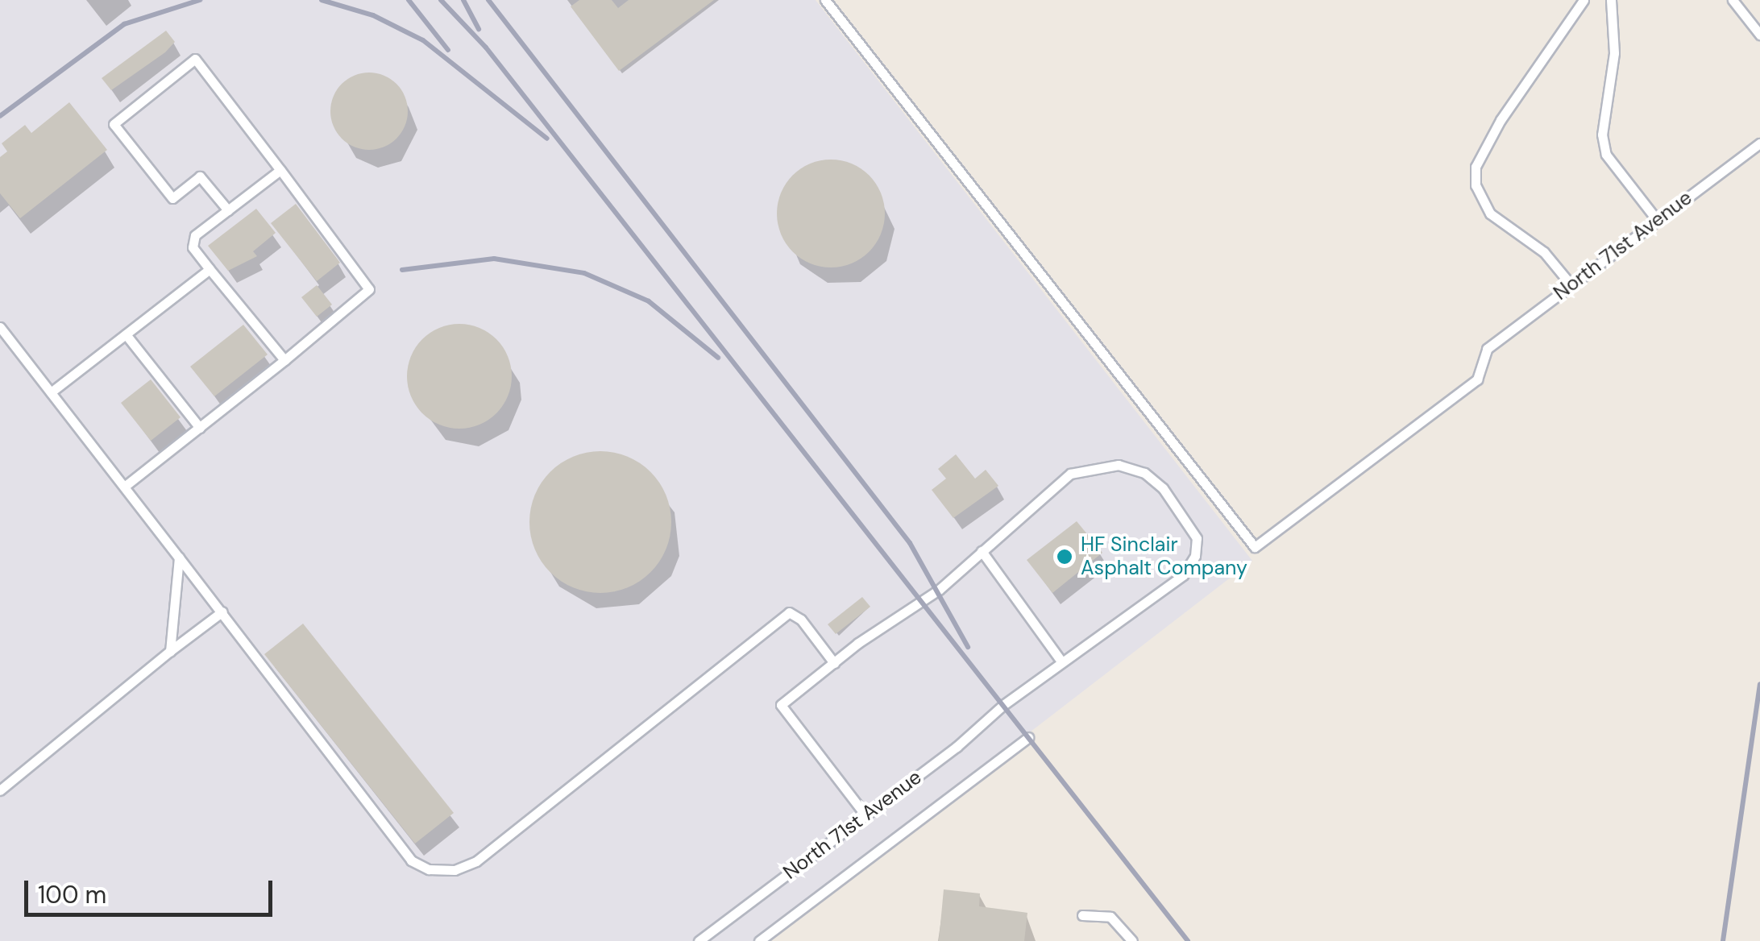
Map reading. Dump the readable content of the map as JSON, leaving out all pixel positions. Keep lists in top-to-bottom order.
{
  "streets": {
    "lane": ["North 71st Avenue"]
  },
  "places": ["HF Sinclair Asphalt Company"],
  "scale_bar": "100 m"
}
